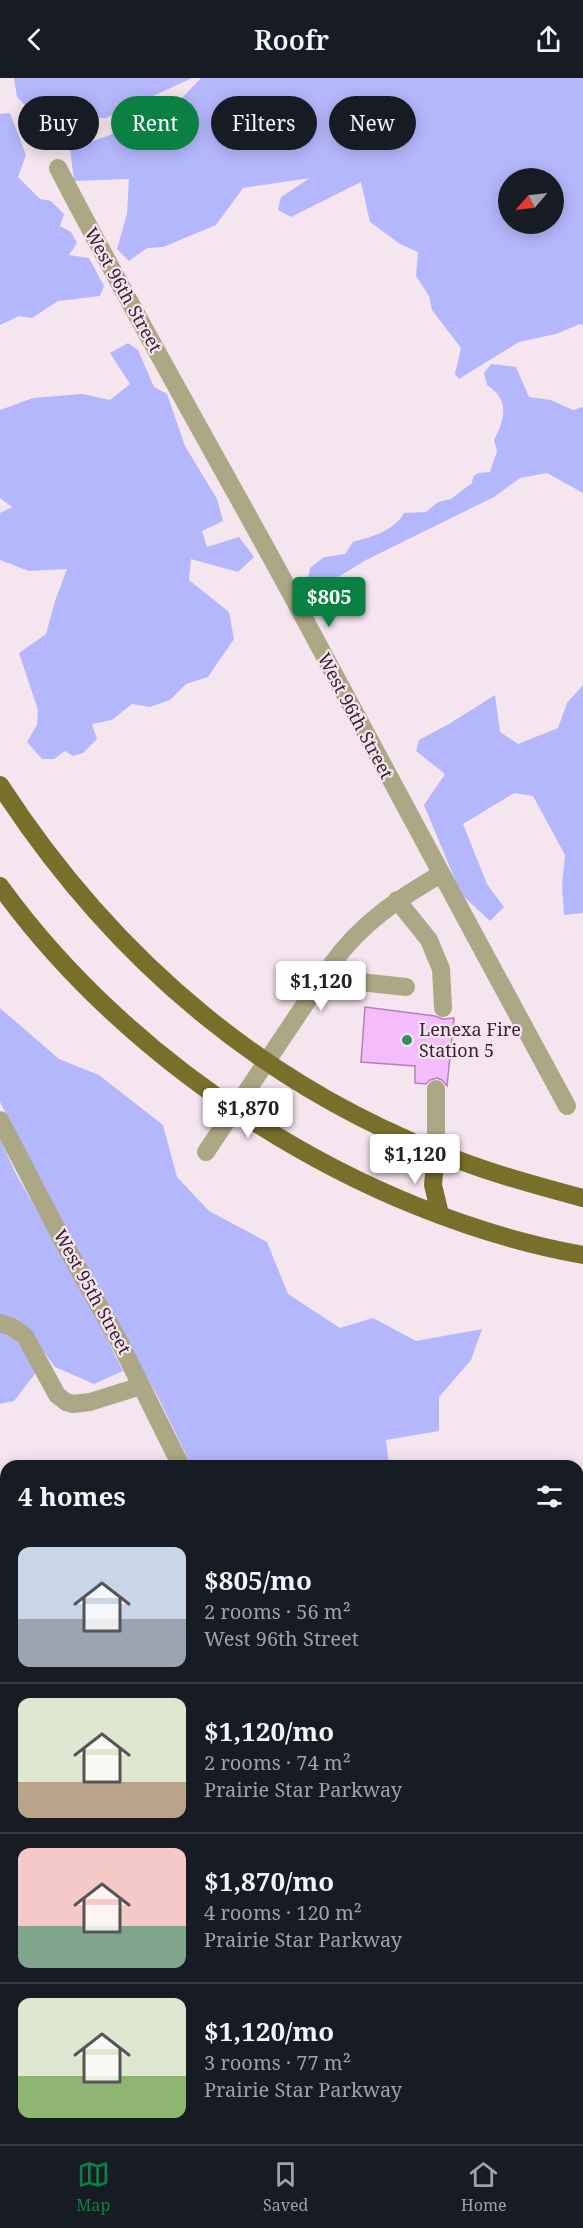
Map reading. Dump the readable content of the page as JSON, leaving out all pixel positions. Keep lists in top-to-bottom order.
{
  "streets": {
    "street": ["West 96th Street", "West 95th Street"]
  },
  "places": ["Lenexa Fire Station 5"],
  "north": "bottom left",
  "page": {
    "header": "Roofr",
    "chip": [
      "Buy",
      "Rent",
      "Filters",
      "New"
    ],
    "price": [
      "$805",
      "$1,120",
      "$1,870",
      "$1,120"
    ],
    "heading": "4 homes",
    "list": [
      {
        "name": "$805/mo",
        "note": "2 rooms · 56 m² · West 96th Street"
      },
      {
        "name": "$1,120/mo",
        "note": "2 rooms · 74 m² · Prairie Star Parkway"
      },
      {
        "name": "$1,870/mo",
        "note": "4 rooms · 120 m² · Prairie Star Parkway"
      },
      {
        "name": "$1,120/mo",
        "note": "3 rooms · 77 m² · Prairie Star Parkway"
      }
    ],
    "tabs": ["Map", "Saved", "Home"]
  }
}
